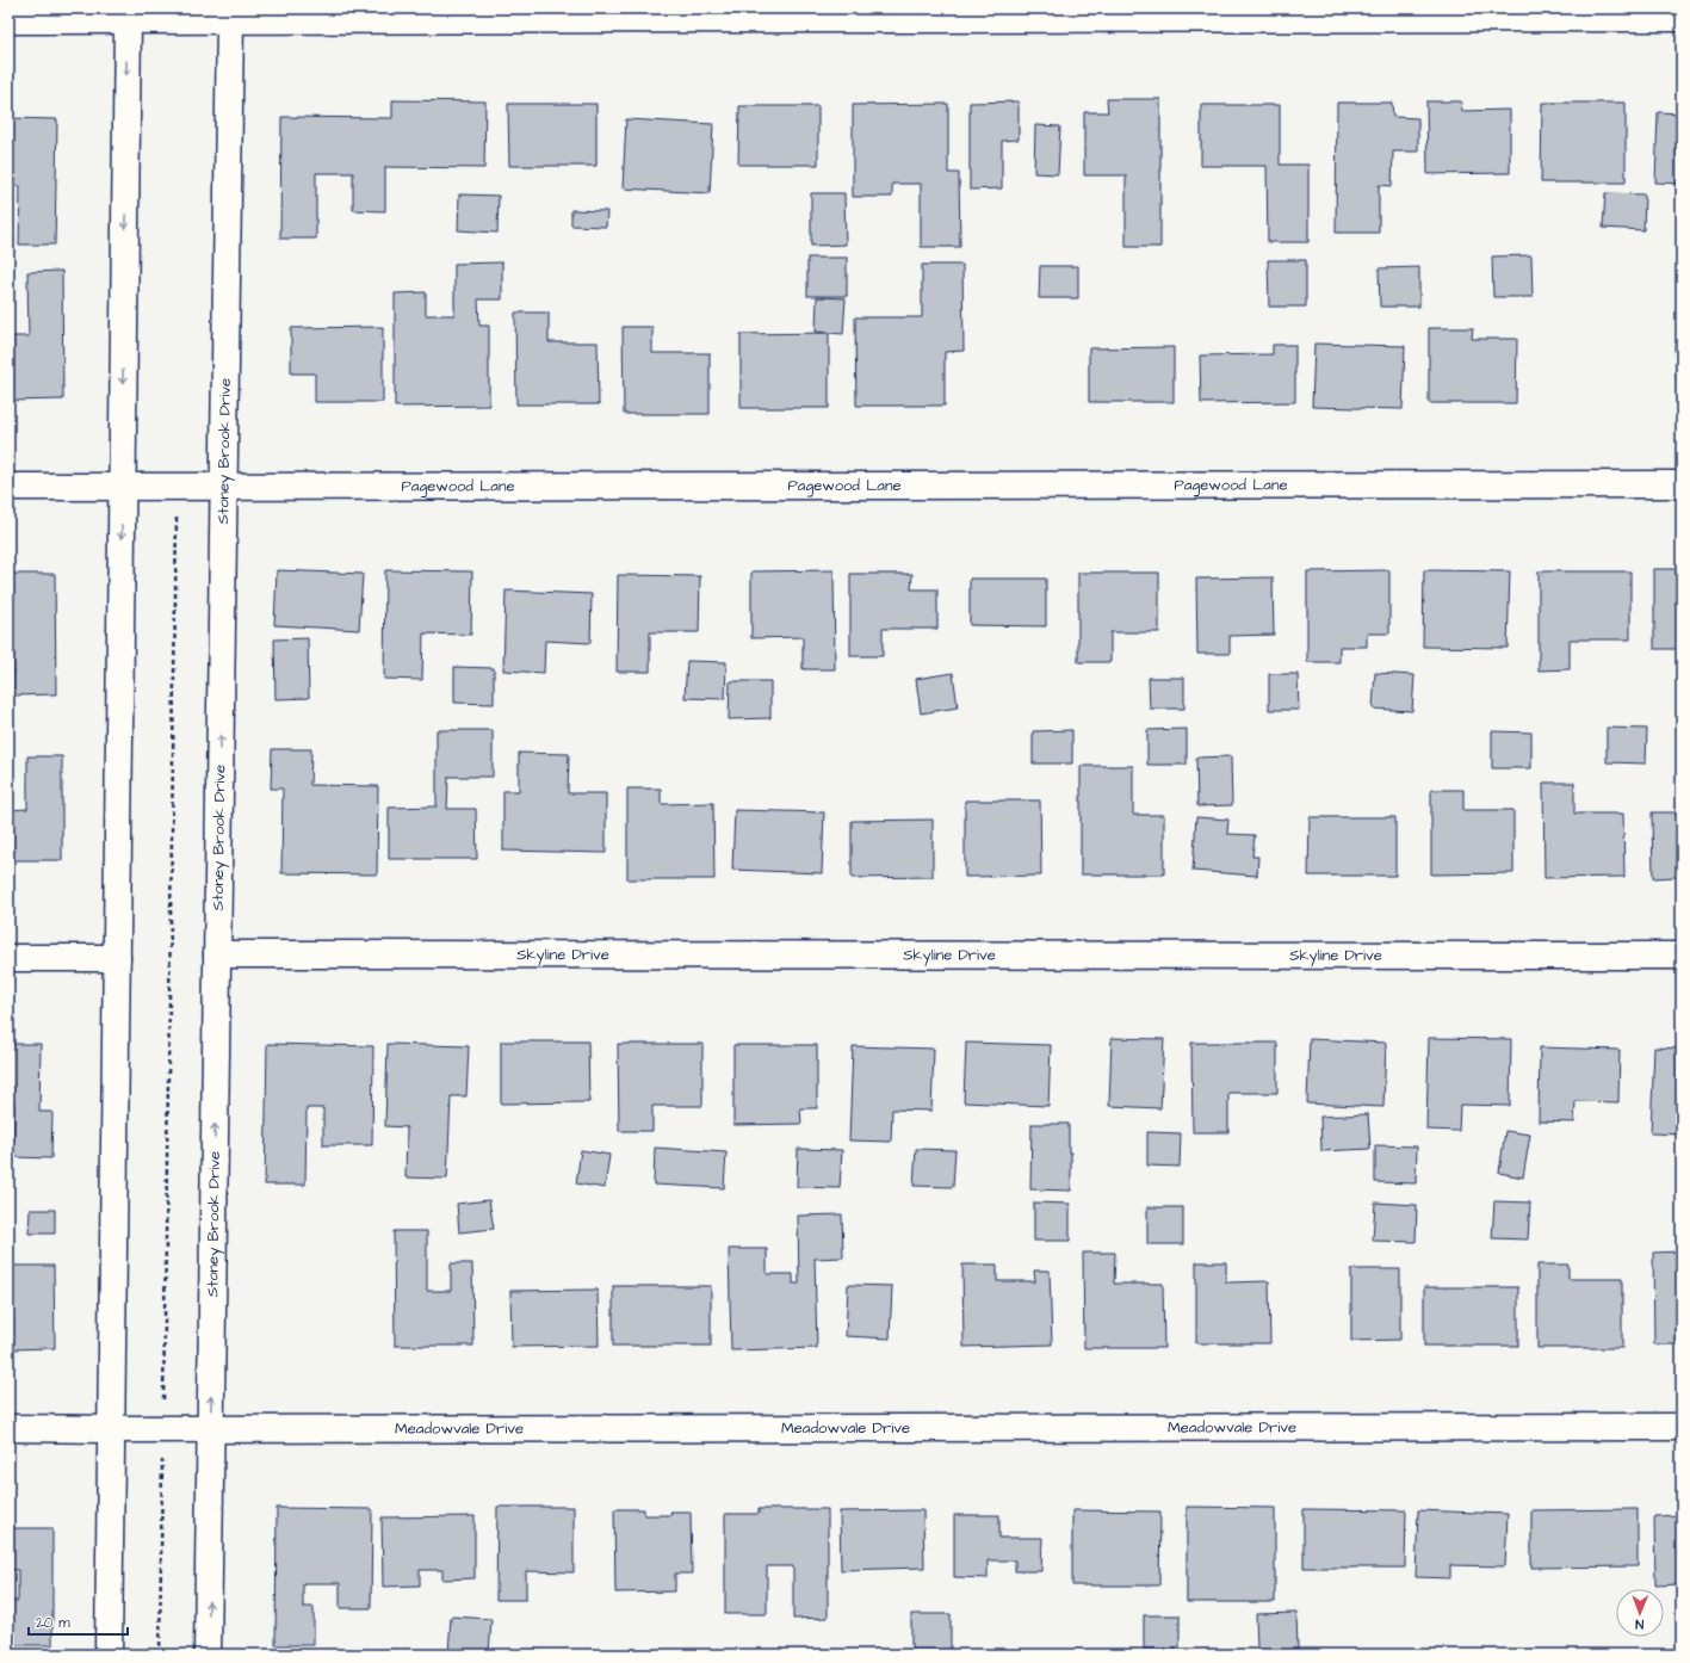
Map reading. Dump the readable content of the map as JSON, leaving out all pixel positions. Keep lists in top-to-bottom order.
{
  "streets": {
    "street": [
      "Stoney Brook Drive",
      "Pagewood Lane",
      "Skyline Drive",
      "Meadowvale Drive"
    ]
  },
  "crossings": [
    ["Stoney Brook Drive", "Pagewood Lane"],
    ["Stoney Brook Drive", "Skyline Drive"],
    ["Stoney Brook Drive", "Meadowvale Drive"]
  ],
  "scale_bar": "20 m",
  "north": "bottom"
}
